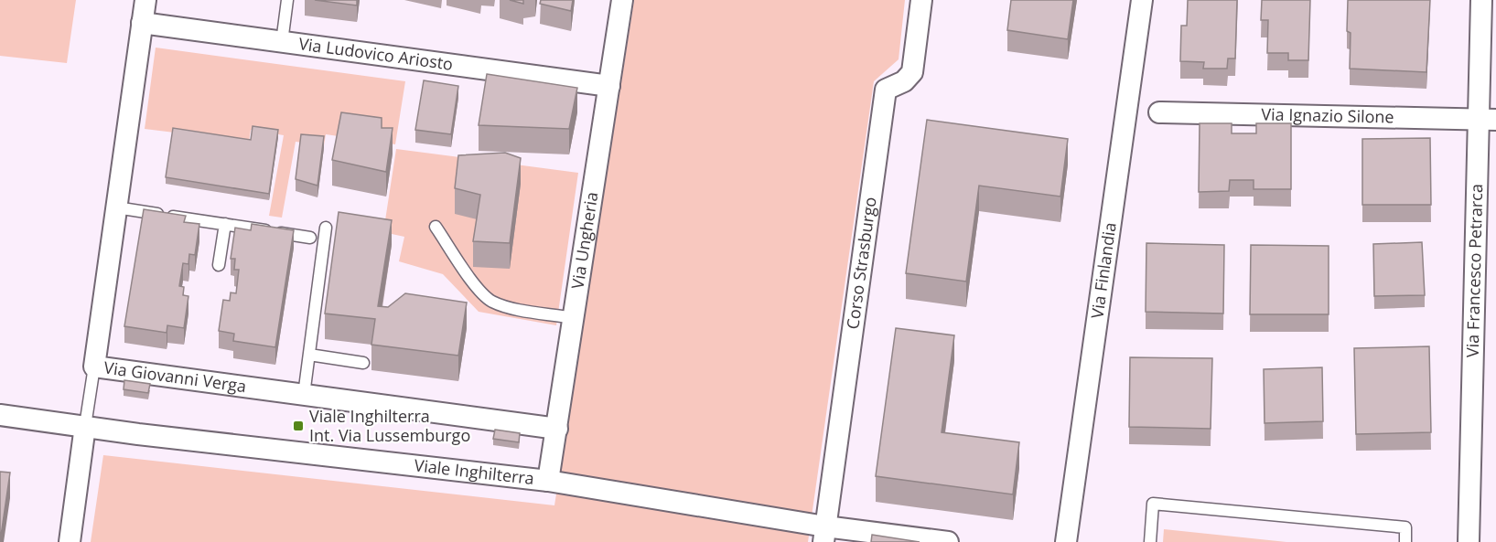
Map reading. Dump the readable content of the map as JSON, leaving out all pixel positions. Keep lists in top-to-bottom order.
{
  "streets": {
    "street": [
      "Via Ludovico Ariosto",
      "Via Ignazio Silone",
      "Via Ungheria",
      "Corso Strasburgo",
      "Via Finlandia",
      "Via Francesco Petrarca",
      "Via Giovanni Verga",
      "Viale Inghilterra"
    ]
  },
  "crossings": [
    ["Via Ludovico Ariosto", "Via Ungheria"],
    ["Via Ludovico Ariosto", "Via Giovanni Verga"],
    ["Via Ignazio Silone", "Via Francesco Petrarca"],
    ["Via Ungheria", "Via Giovanni Verga"],
    ["Via Ungheria", "Viale Inghilterra"],
    ["Corso Strasburgo", "Viale Inghilterra"]
  ],
  "places": {
    "transit": ["Viale Inghilterra Int. Via Lussemburgo"]
  }
}
